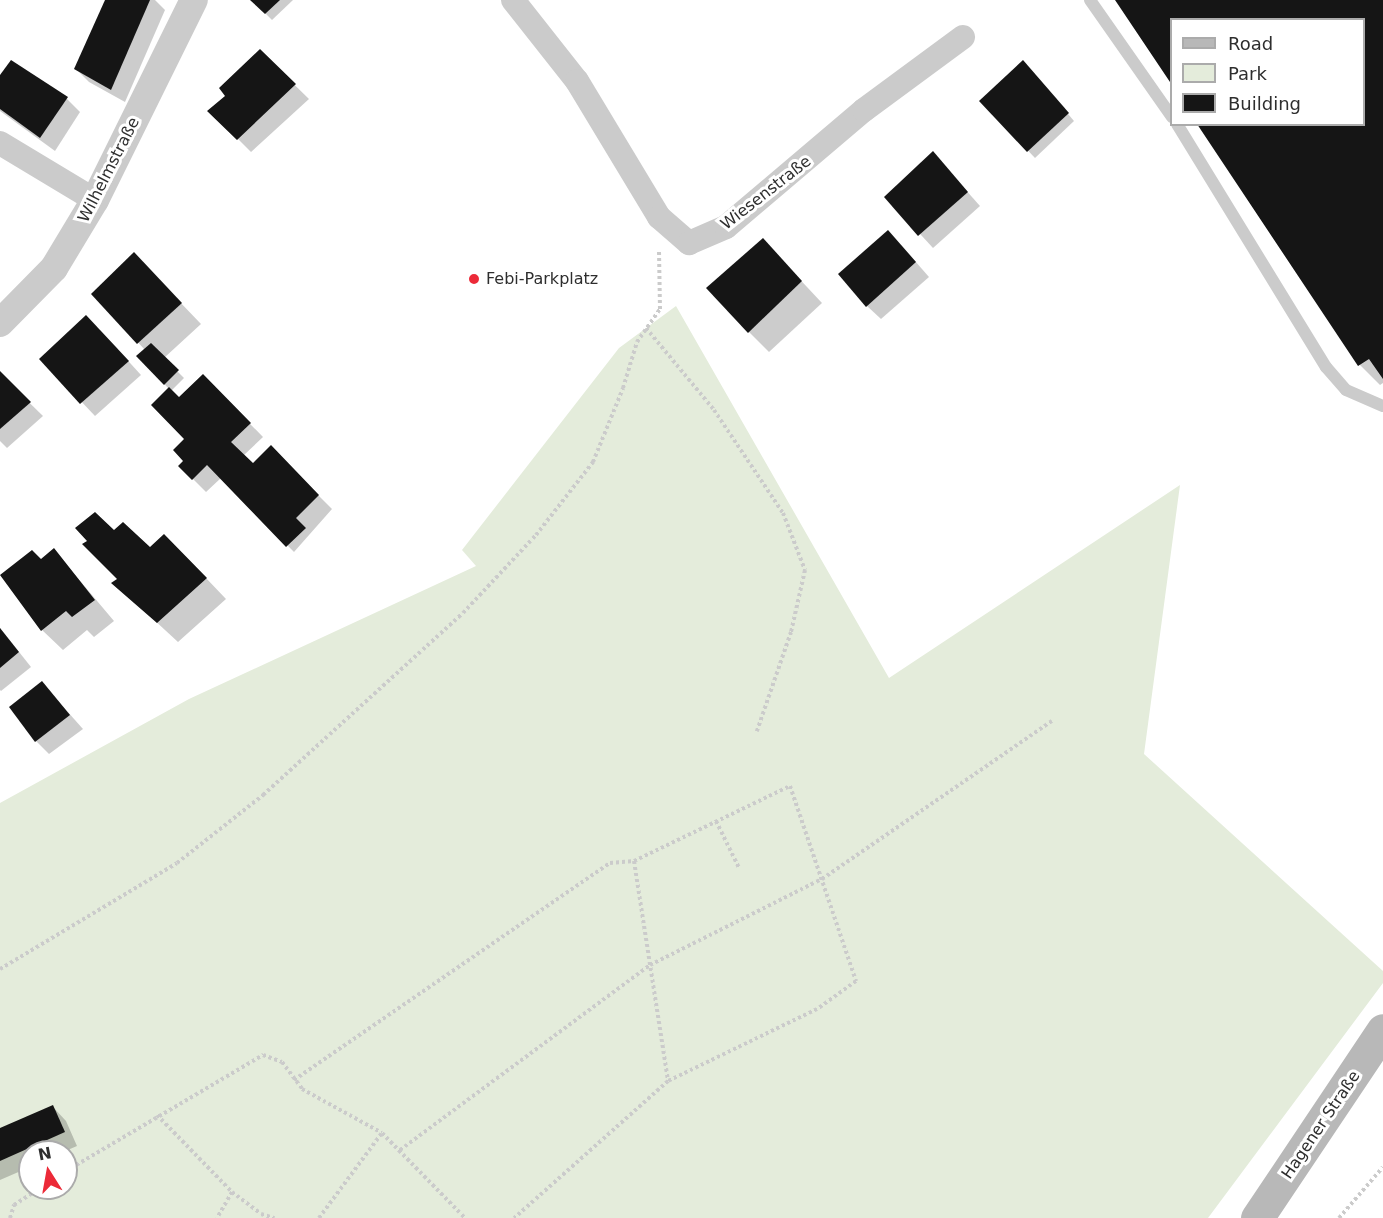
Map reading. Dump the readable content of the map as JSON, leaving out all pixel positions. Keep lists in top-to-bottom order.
{
  "streets": {
    "main road": ["Hagener Straße"],
    "street": ["Wilhelmstraße", "Wiesenstraße"]
  },
  "places": ["Febi-Parkplatz"],
  "legend": ["Road", "Park", "Building"],
  "north": "top"
}
